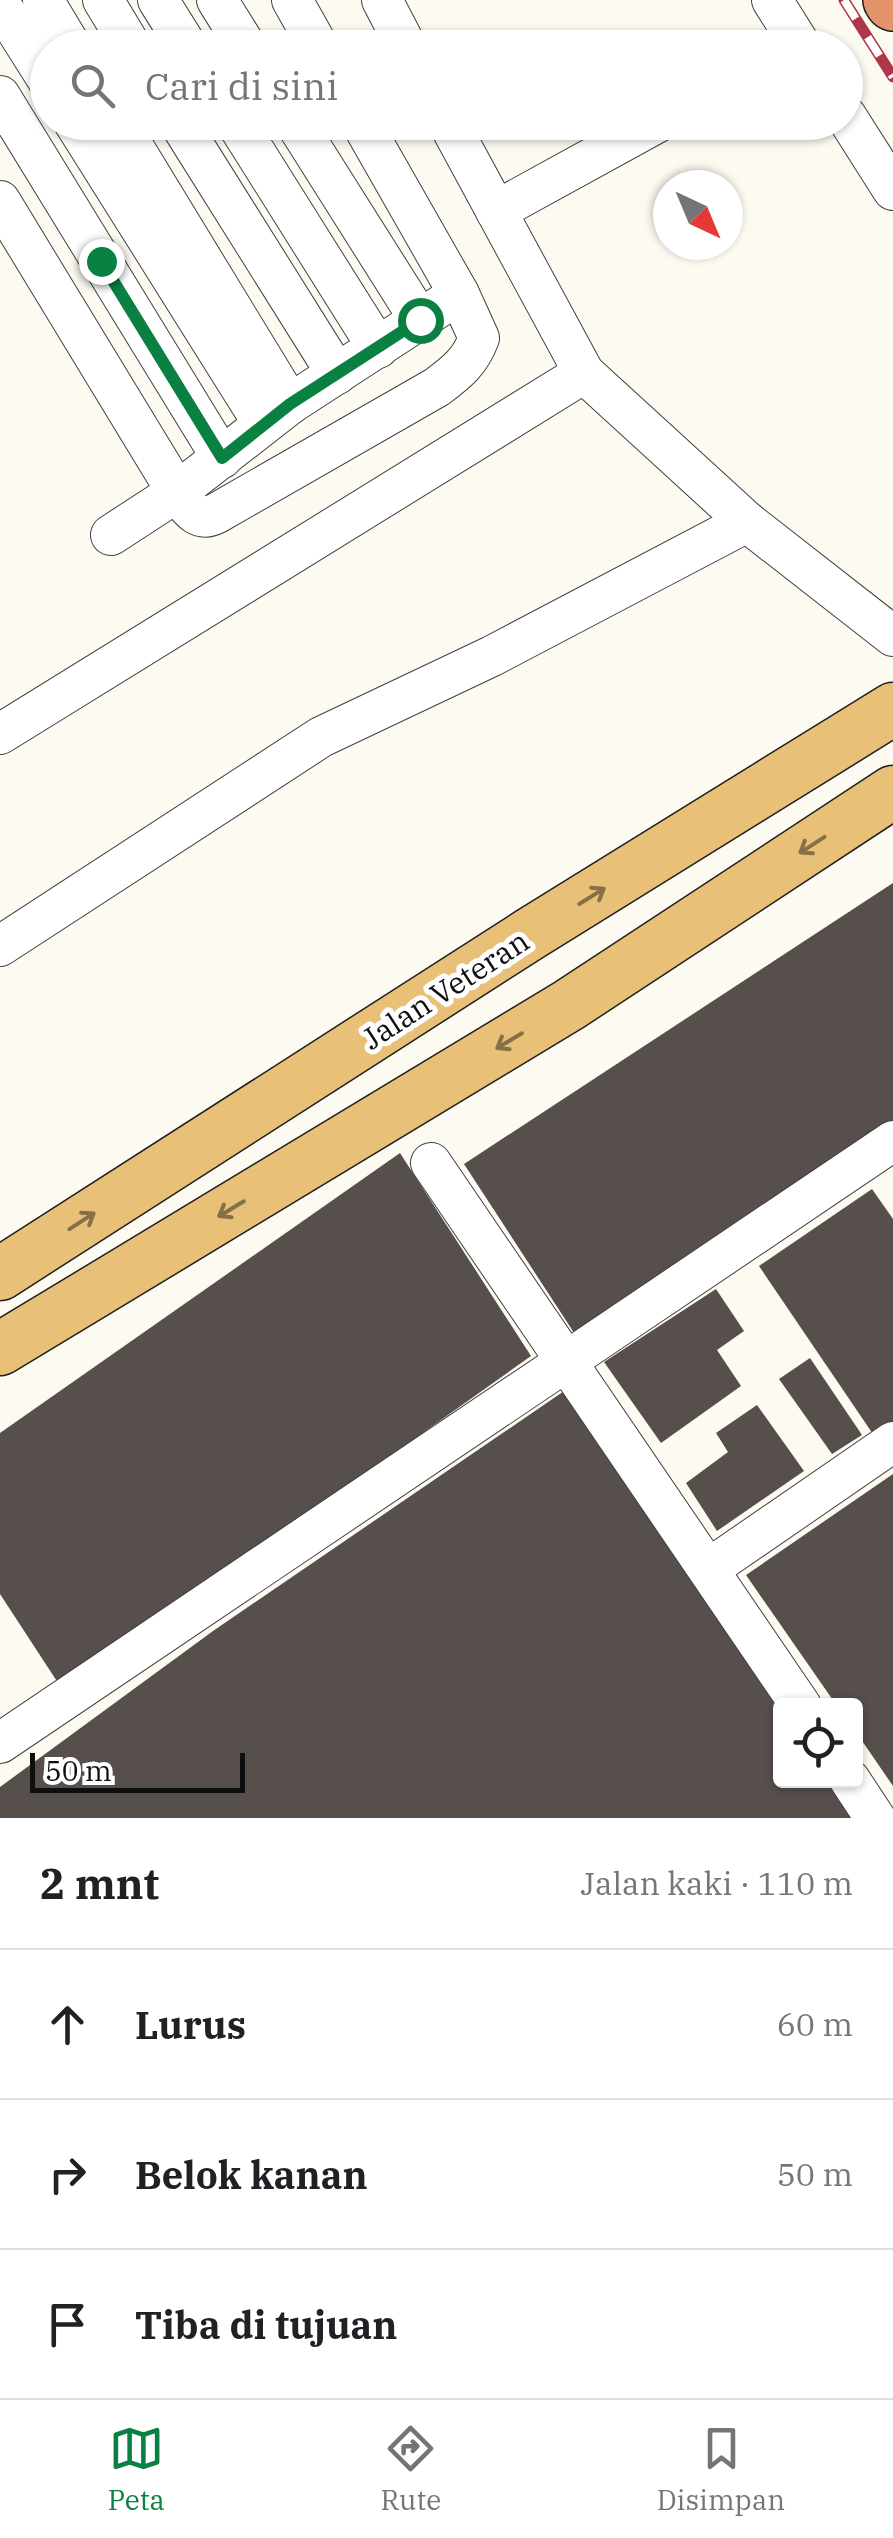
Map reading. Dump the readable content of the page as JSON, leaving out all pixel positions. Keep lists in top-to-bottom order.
{
  "streets": {
    "main road": ["Jalan Veteran"]
  },
  "scale_bar": "50 m",
  "north": "bottom right",
  "page": {
    "search": "Cari di sini",
    "scale": "50 m",
    "heading": ["2 mnt", "Jalan kaki · 110 m"],
    "list": [
      ["Lurus", "60 m"],
      ["Belok kanan", "50 m"],
      "Tiba di tujuan"
    ],
    "nav": ["Peta", "Rute", "Disimpan"]
  }
}
